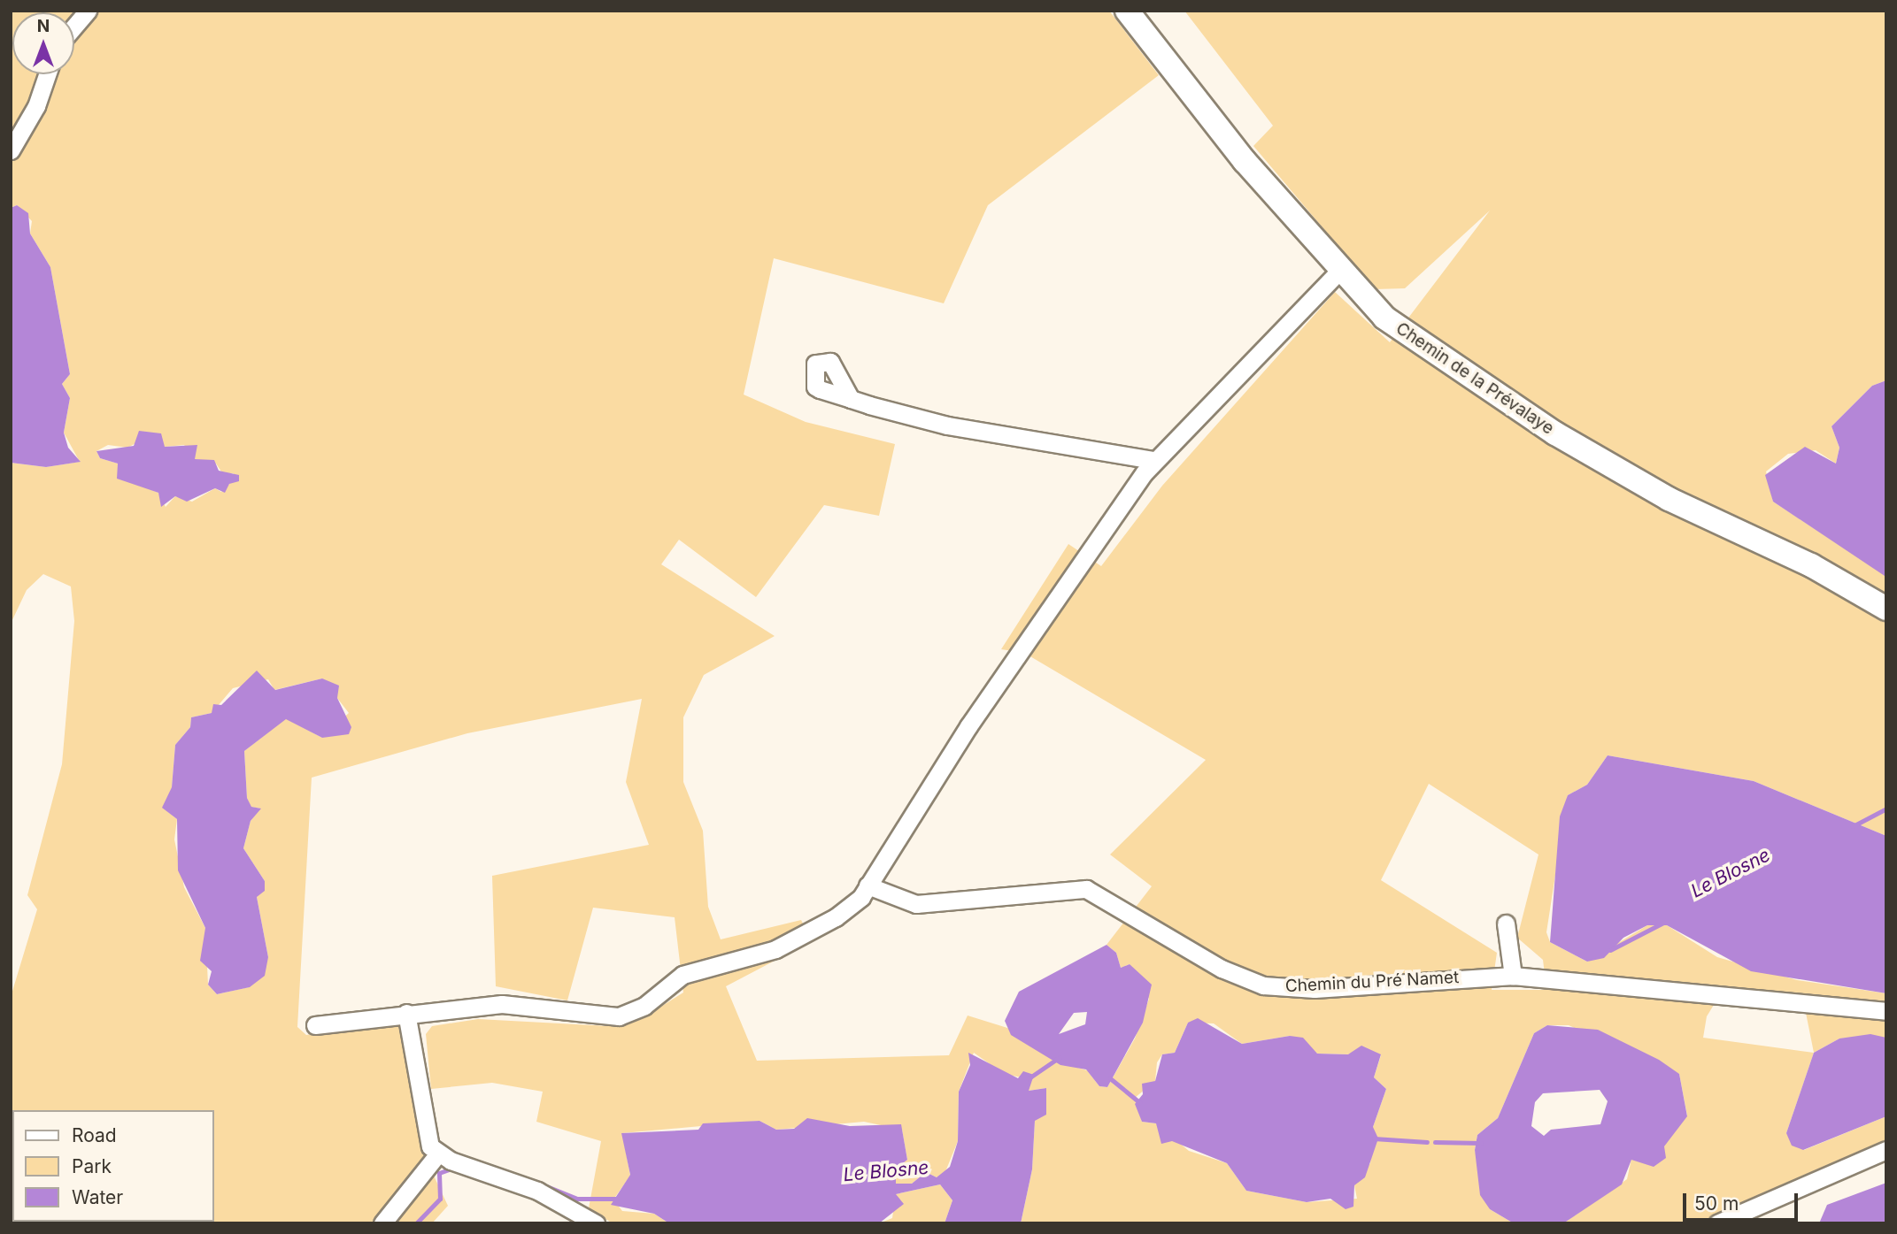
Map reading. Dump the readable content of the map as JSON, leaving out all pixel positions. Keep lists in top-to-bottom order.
{
  "streets": {
    "street": ["Chemin de la Prévalaye", "Chemin du Pré Namet"]
  },
  "water": ["Le Blosne"],
  "legend": ["Road", "Park", "Water"],
  "scale_bar": "50 m",
  "north": "top"
}
